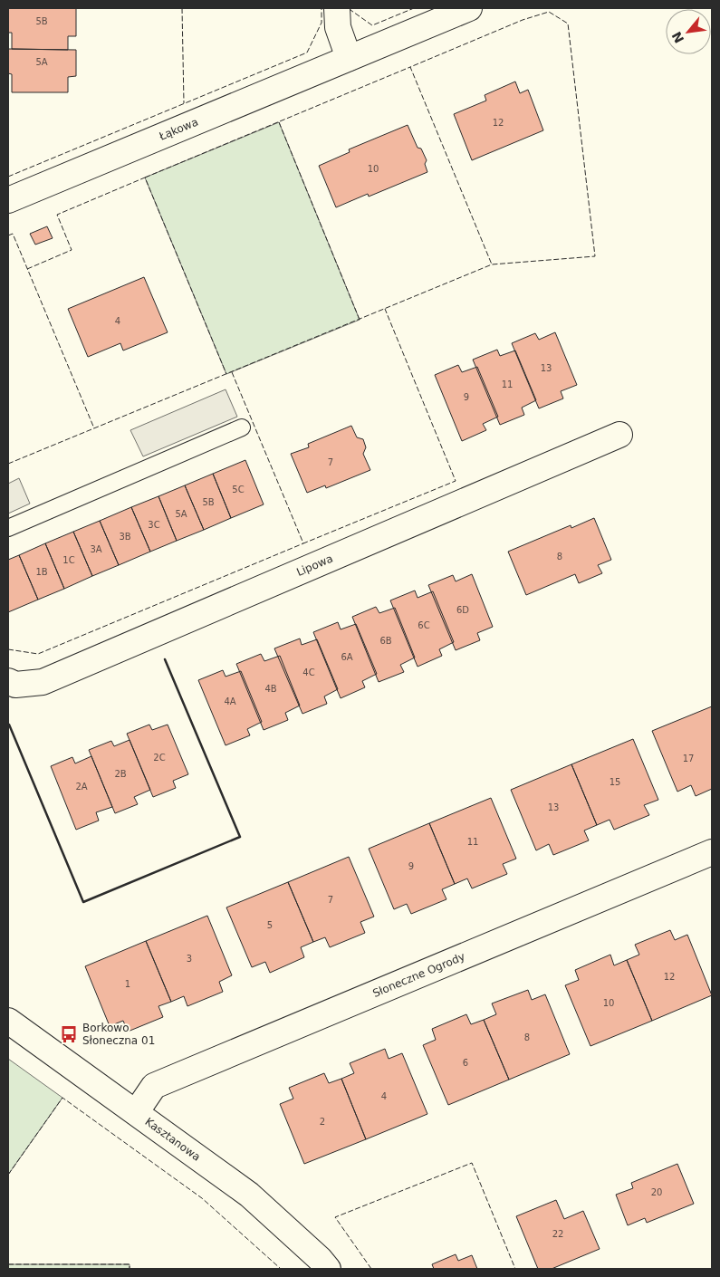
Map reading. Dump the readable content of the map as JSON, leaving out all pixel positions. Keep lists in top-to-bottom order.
{
  "streets": {
    "street": [
      "Łąkowa",
      "Lipowa",
      "Słoneczne Ogrody",
      "Kasztanowa"
    ]
  },
  "crossings": [
    ["Słoneczne Ogrody", "Kasztanowa"]
  ],
  "places": {
    "bus stop": ["Borkowo Słoneczna 01"]
  },
  "house_numbers": [
    "5B",
    "5A",
    "12",
    "10",
    "4",
    "13",
    "11",
    "9",
    "7",
    "5C",
    "5B",
    "5A",
    "3C",
    "3B",
    "3A",
    "8",
    "1C",
    "1B",
    "6D",
    "6C",
    "6B",
    "6A",
    "4C",
    "4B",
    "4A",
    "2C",
    "17",
    "2B",
    "15",
    "2A",
    "13",
    "11",
    "9",
    "7",
    "5",
    "3",
    "12",
    "1",
    "10",
    "8",
    "6",
    "4",
    "2",
    "20",
    "22"
  ],
  "north": "bottom left"
}
